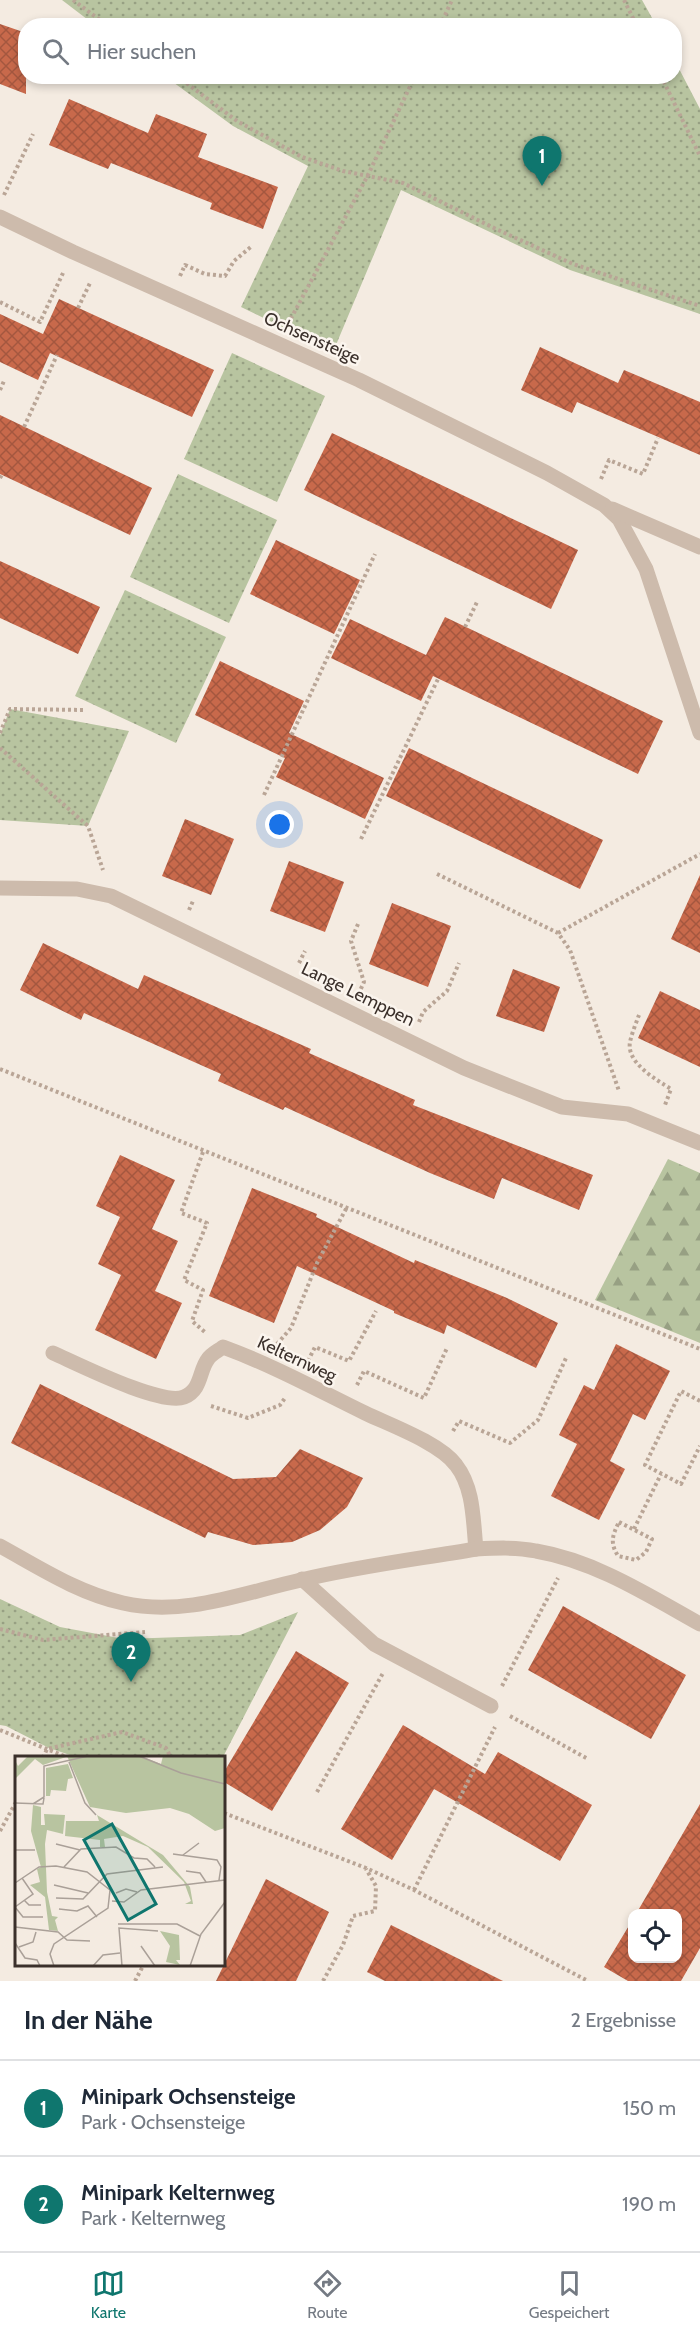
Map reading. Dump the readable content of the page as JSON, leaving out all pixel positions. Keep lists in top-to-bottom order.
{
  "streets": {
    "street": ["Ochsensteige", "Lange Lemppen", "Kelternweg"]
  },
  "page": {
    "search": "Hier suchen",
    "pins": ["1", "2"],
    "heading": ["In der Nähe", "2 Ergebnisse"],
    "list": [
      {
        "mark": "1",
        "name": "Minipark Ochsensteige",
        "note": "Park · Ochsensteige",
        "value": "150 m"
      },
      {
        "mark": "2",
        "name": "Minipark Kelternweg",
        "note": "Park · Kelternweg",
        "value": "190 m"
      }
    ],
    "nav": ["Karte", "Route", "Gespeichert"]
  }
}
